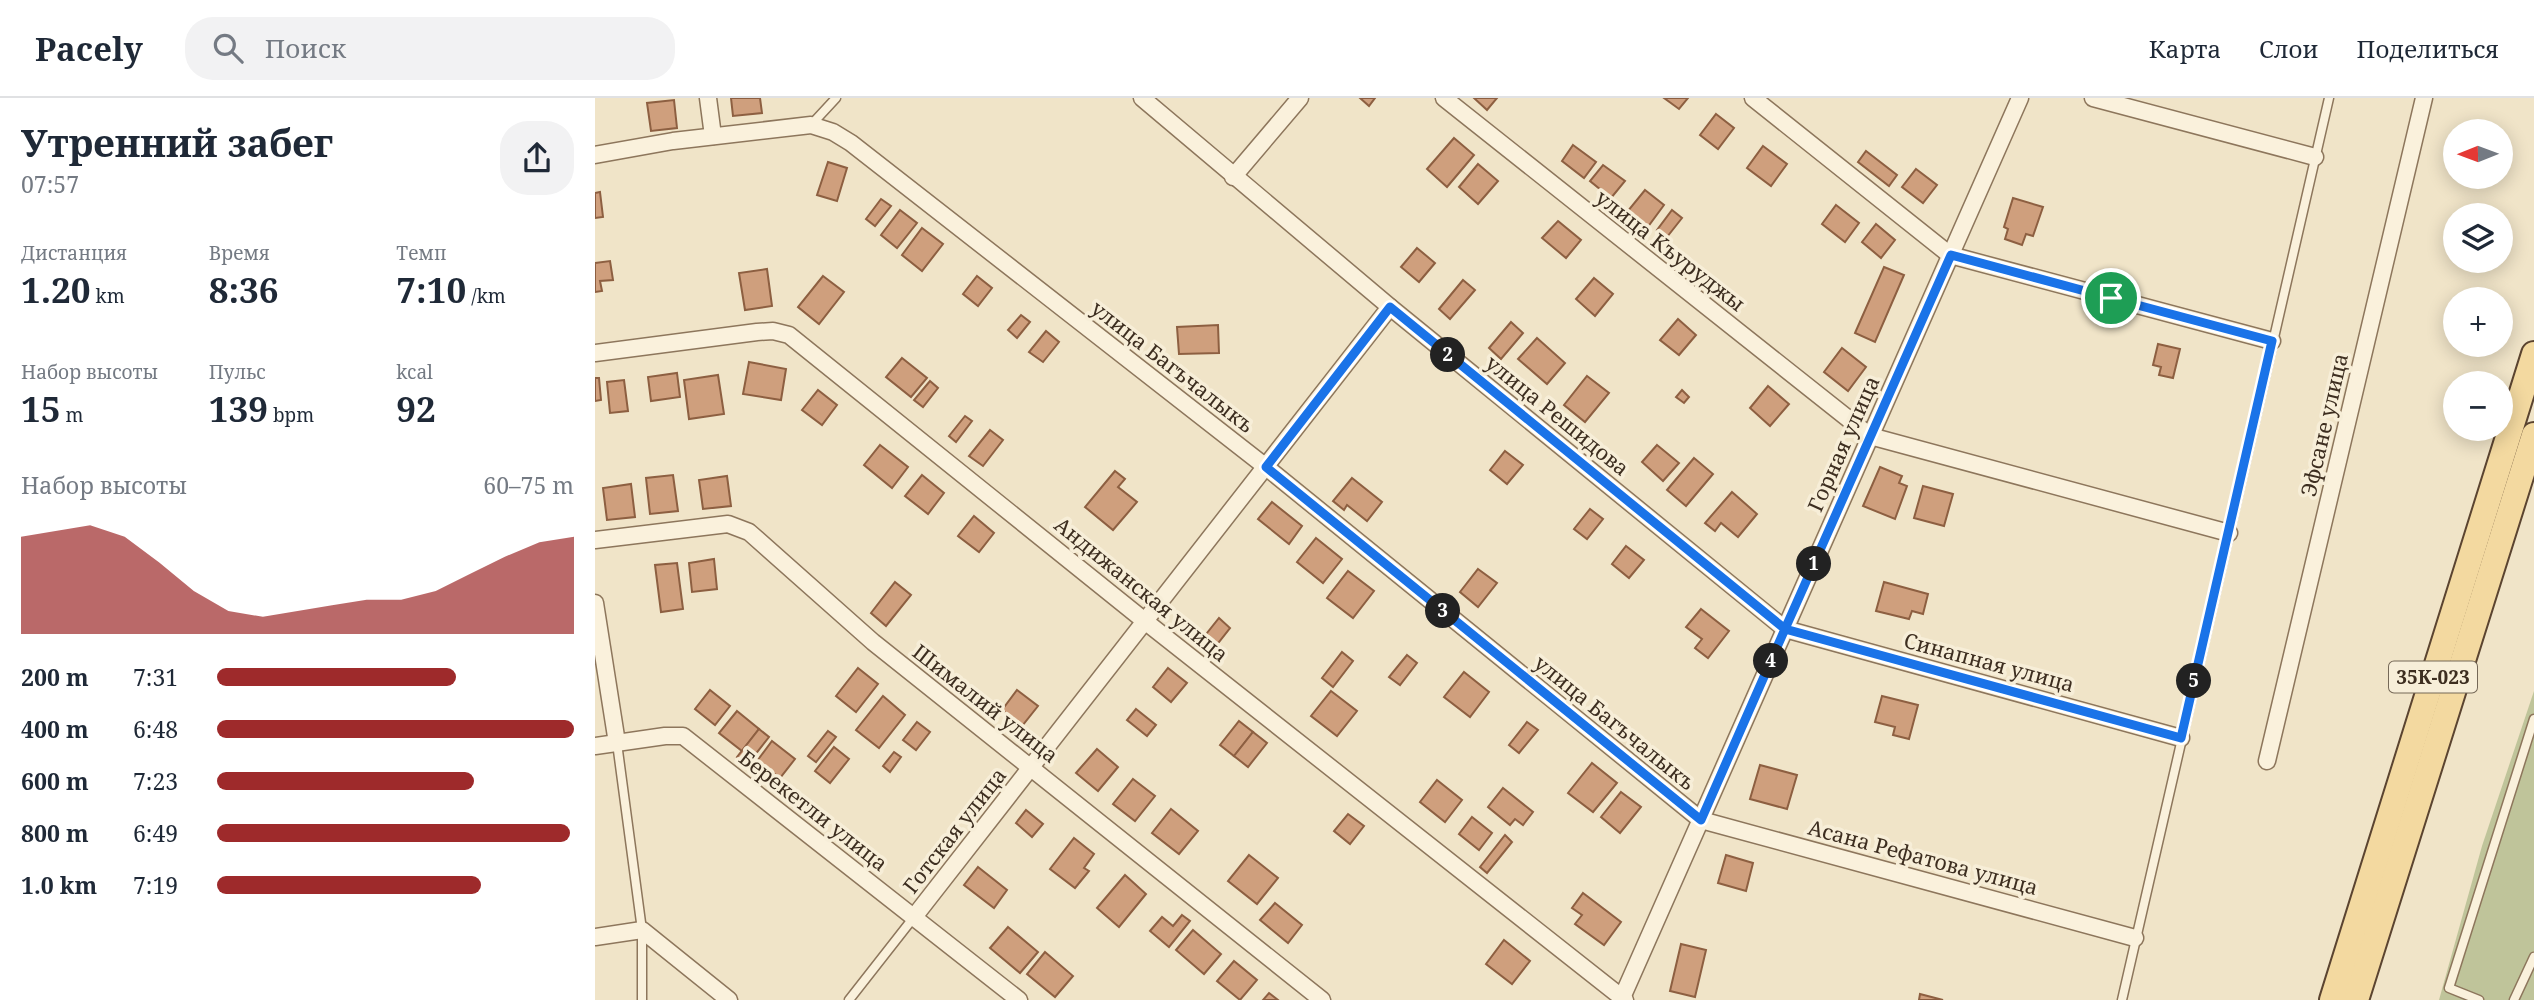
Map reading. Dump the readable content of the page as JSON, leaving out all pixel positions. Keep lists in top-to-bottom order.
{
  "streets": {
    "main road": ["35К-023"],
    "street": [
      "улица Къуруджы",
      "улица Багъчалыкъ",
      "улица Решидова",
      "Эфсане улица",
      "Горная улица",
      "Андижанская улица",
      "Синапная улица",
      "Шималий улица",
      "Берекетли улица",
      "Готская улица",
      "Асана Рефатова улица"
    ]
  },
  "crossings": [
    ["улица Къуруджы", "Горная улица"],
    ["улица Багъчалыкъ", "Горная улица"],
    ["улица Багъчалыкъ", "Готская улица"],
    ["улица Багъчалыкъ", "Асана Рефатова улица"],
    ["улица Решидова", "Горная улица"],
    ["улица Решидова", "Синапная улица"],
    ["улица Решидова", "Готская улица"],
    ["Горная улица", "Андижанская улица"],
    ["Горная улица", "Синапная улица"],
    ["Горная улица", "Асана Рефатова улица"],
    ["Андижанская улица", "Готская улица"],
    ["Шималий улица", "Готская улица"],
    ["Берекетли улица", "Готская улица"]
  ],
  "north": "left",
  "page": {
    "header": "Pacely",
    "search": "Поиск",
    "nav": ["Карта", "Слои", "Поделиться"],
    "heading": ["Утренний забег", "07:57"],
    "map_buttons": ["+", "−"],
    "stats": [
      ["Дистанция", "1.20 km"],
      ["Время", "8:36"],
      ["Темп", "7:10 /km"],
      ["Набор высоты", "15 m"],
      ["Пульс", "139 bpm"],
      ["kcal", "92"]
    ],
    "pins": [
      "2",
      "1",
      "3",
      "4",
      "5"
    ],
    "chart": ["Набор высоты", "60–75 m"],
    "list": [
      {
        "name": "200 m",
        "note": "7:31"
      },
      {
        "name": "400 m",
        "note": "6:48"
      },
      {
        "name": "600 m",
        "note": "7:23"
      },
      {
        "name": "800 m",
        "note": "6:49"
      },
      {
        "name": "1.0 km",
        "note": "7:19"
      }
    ]
  }
}
